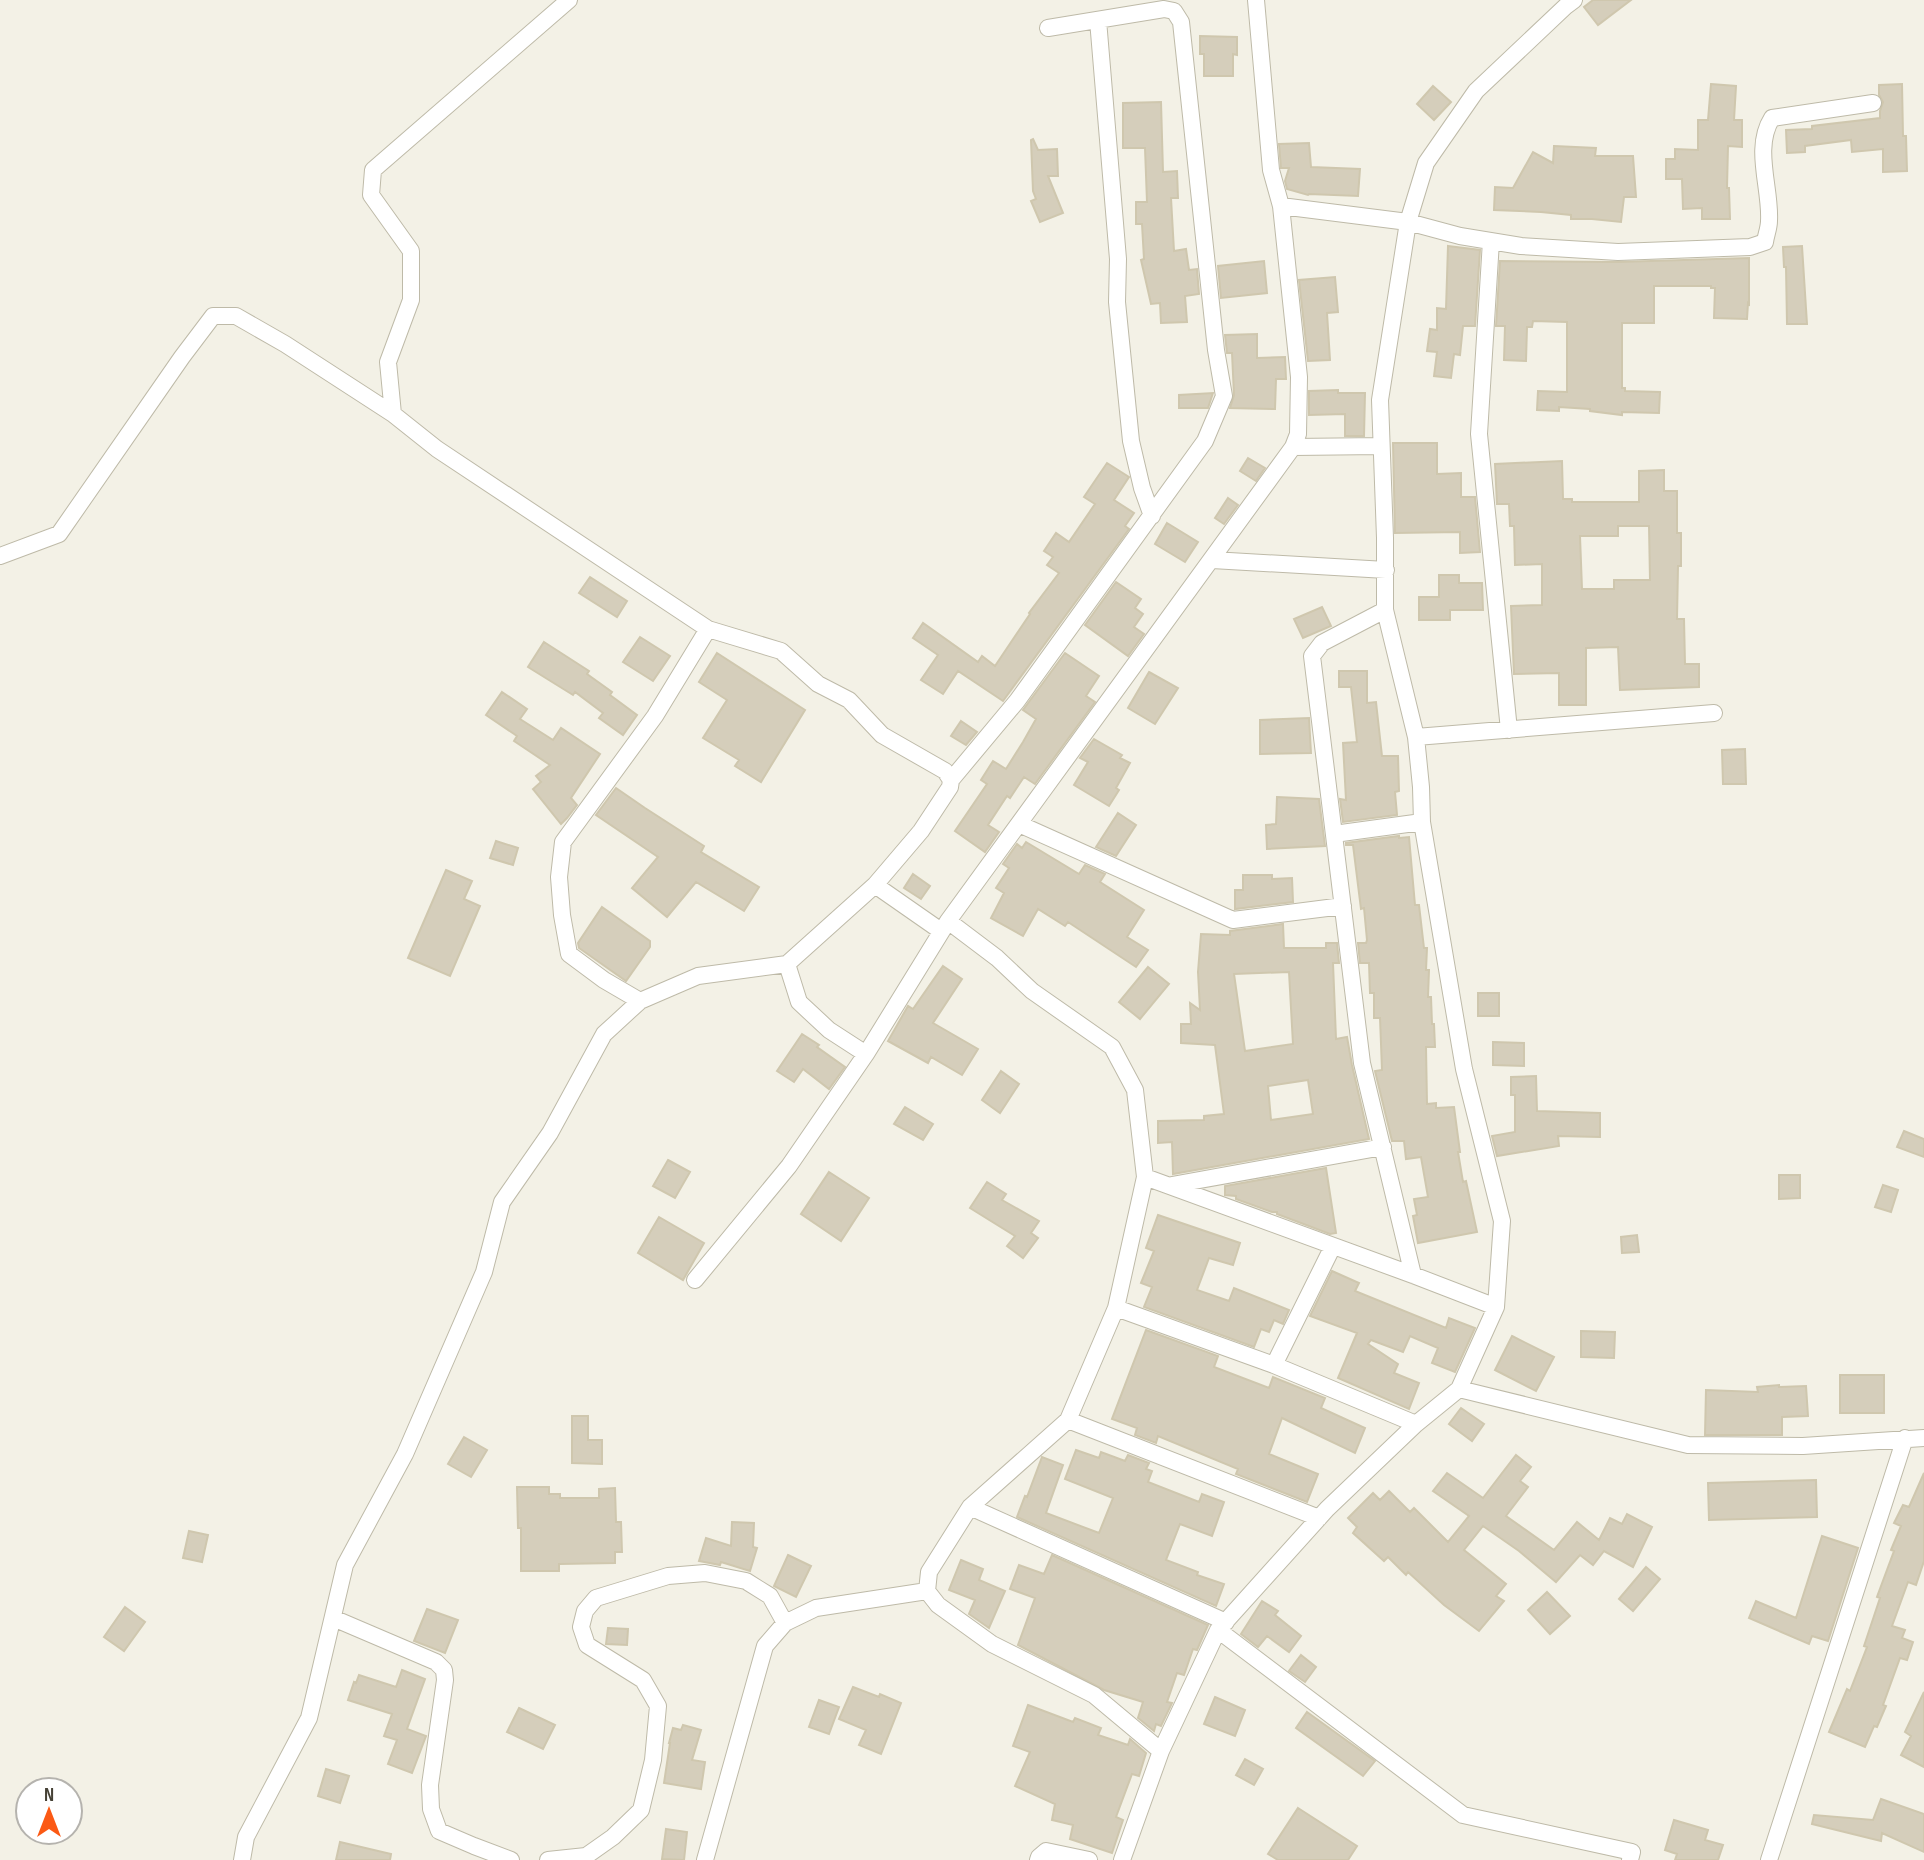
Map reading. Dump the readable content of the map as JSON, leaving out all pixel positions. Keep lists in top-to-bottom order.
{
  "north": "top"
}
